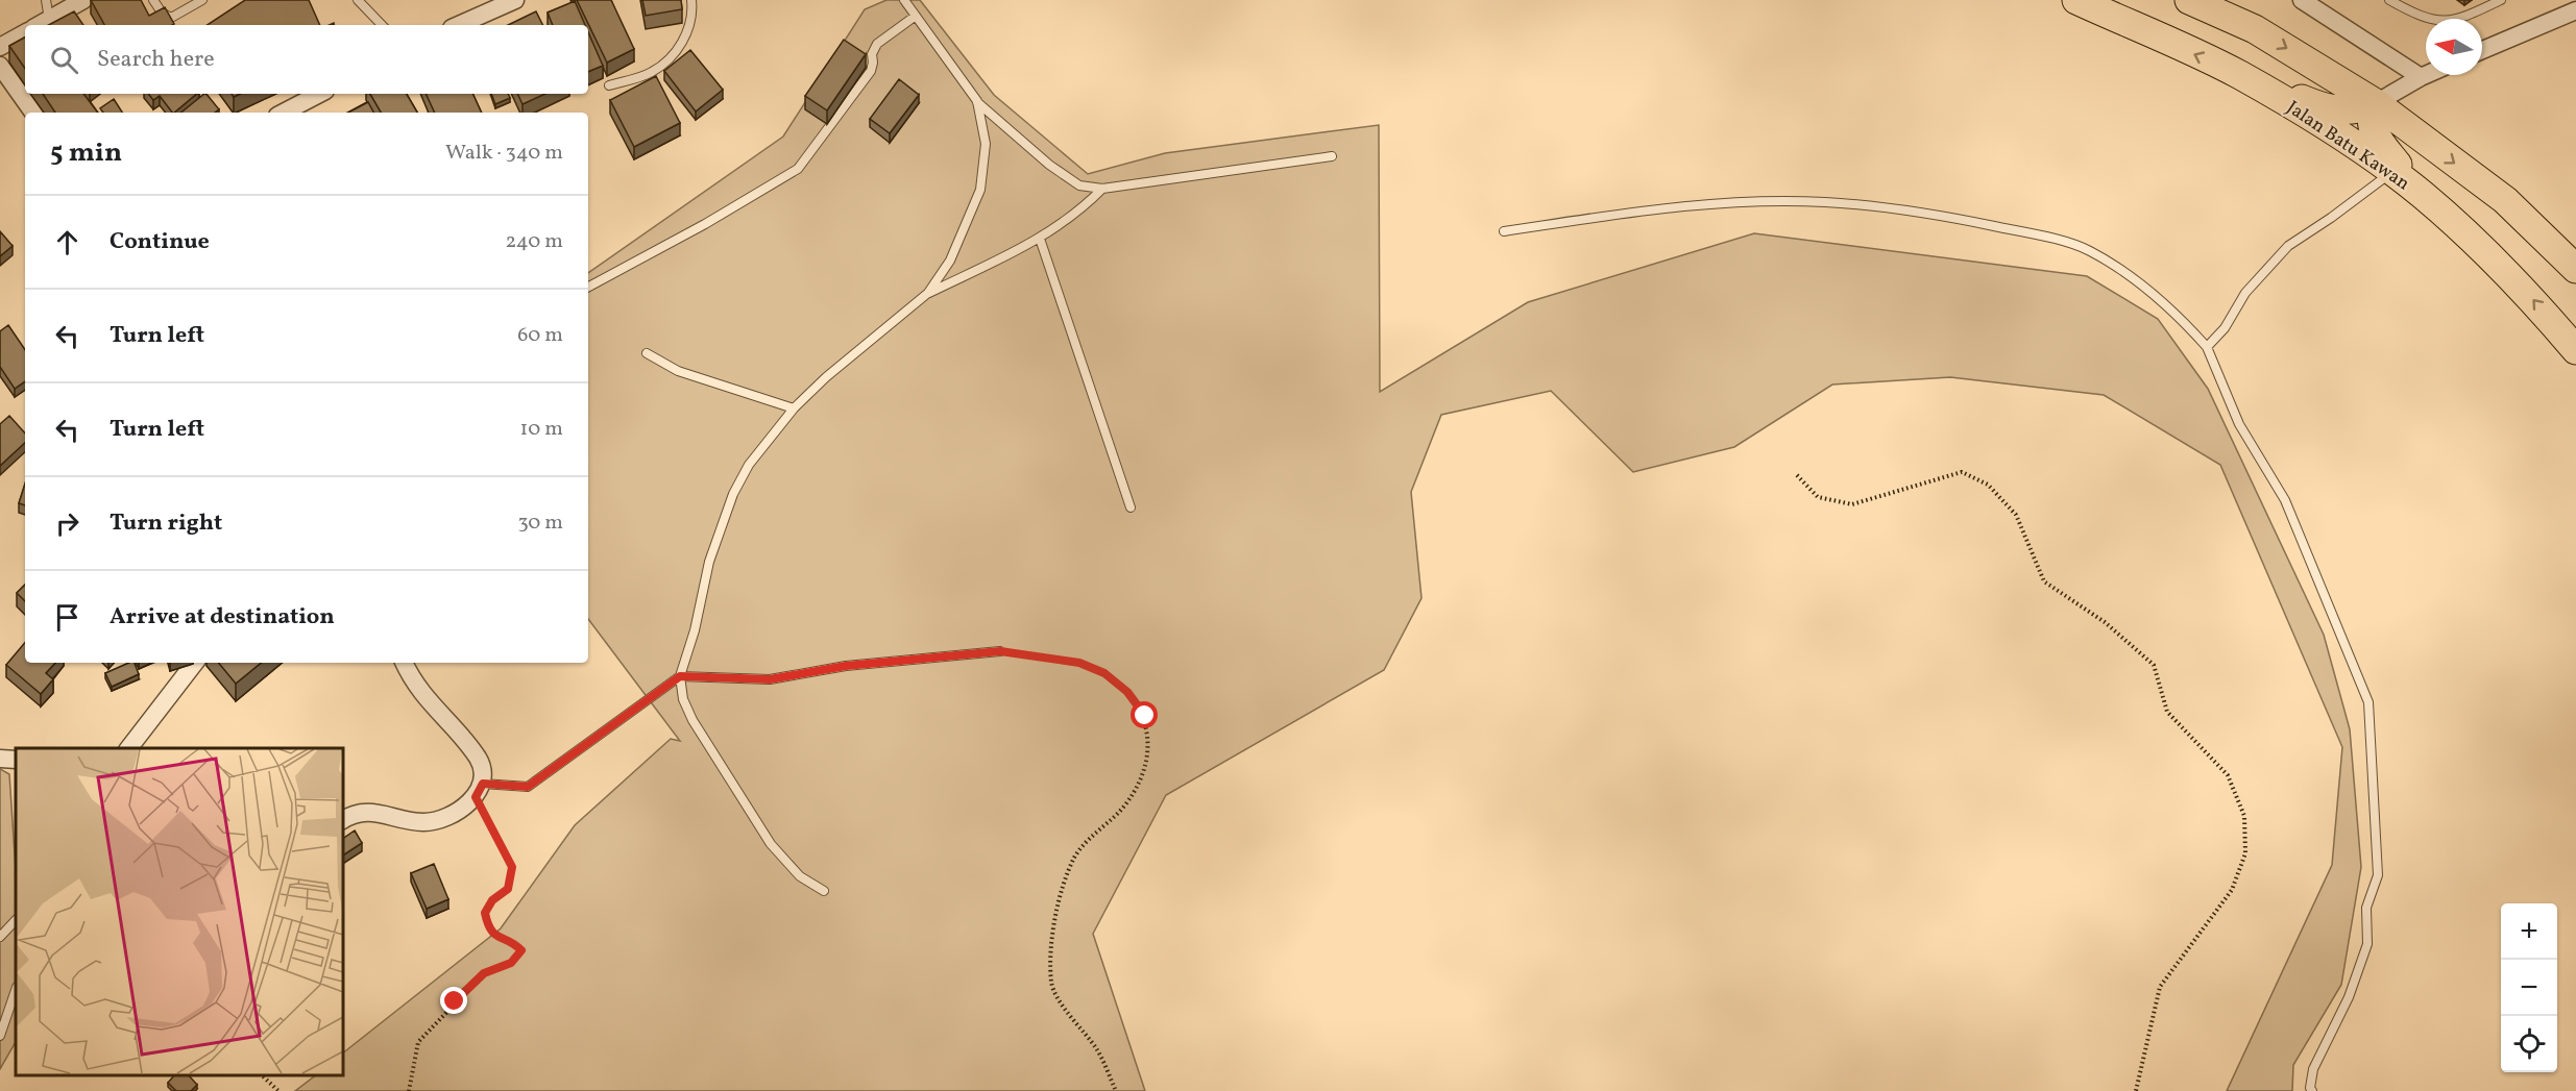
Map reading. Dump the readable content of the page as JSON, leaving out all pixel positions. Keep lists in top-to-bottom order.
{
  "streets": {
    "main road": ["Jalan Batu Kawan"]
  },
  "north": "left",
  "page": {
    "search": "Search here",
    "heading": ["5 min", "Walk · 340 m"],
    "list": [
      ["Continue", "240 m"],
      ["Turn left", "60 m"],
      ["Turn left", "10 m"],
      ["Turn right", "30 m"],
      "Arrive at destination"
    ],
    "map_buttons": ["+", "−"]
  }
}
